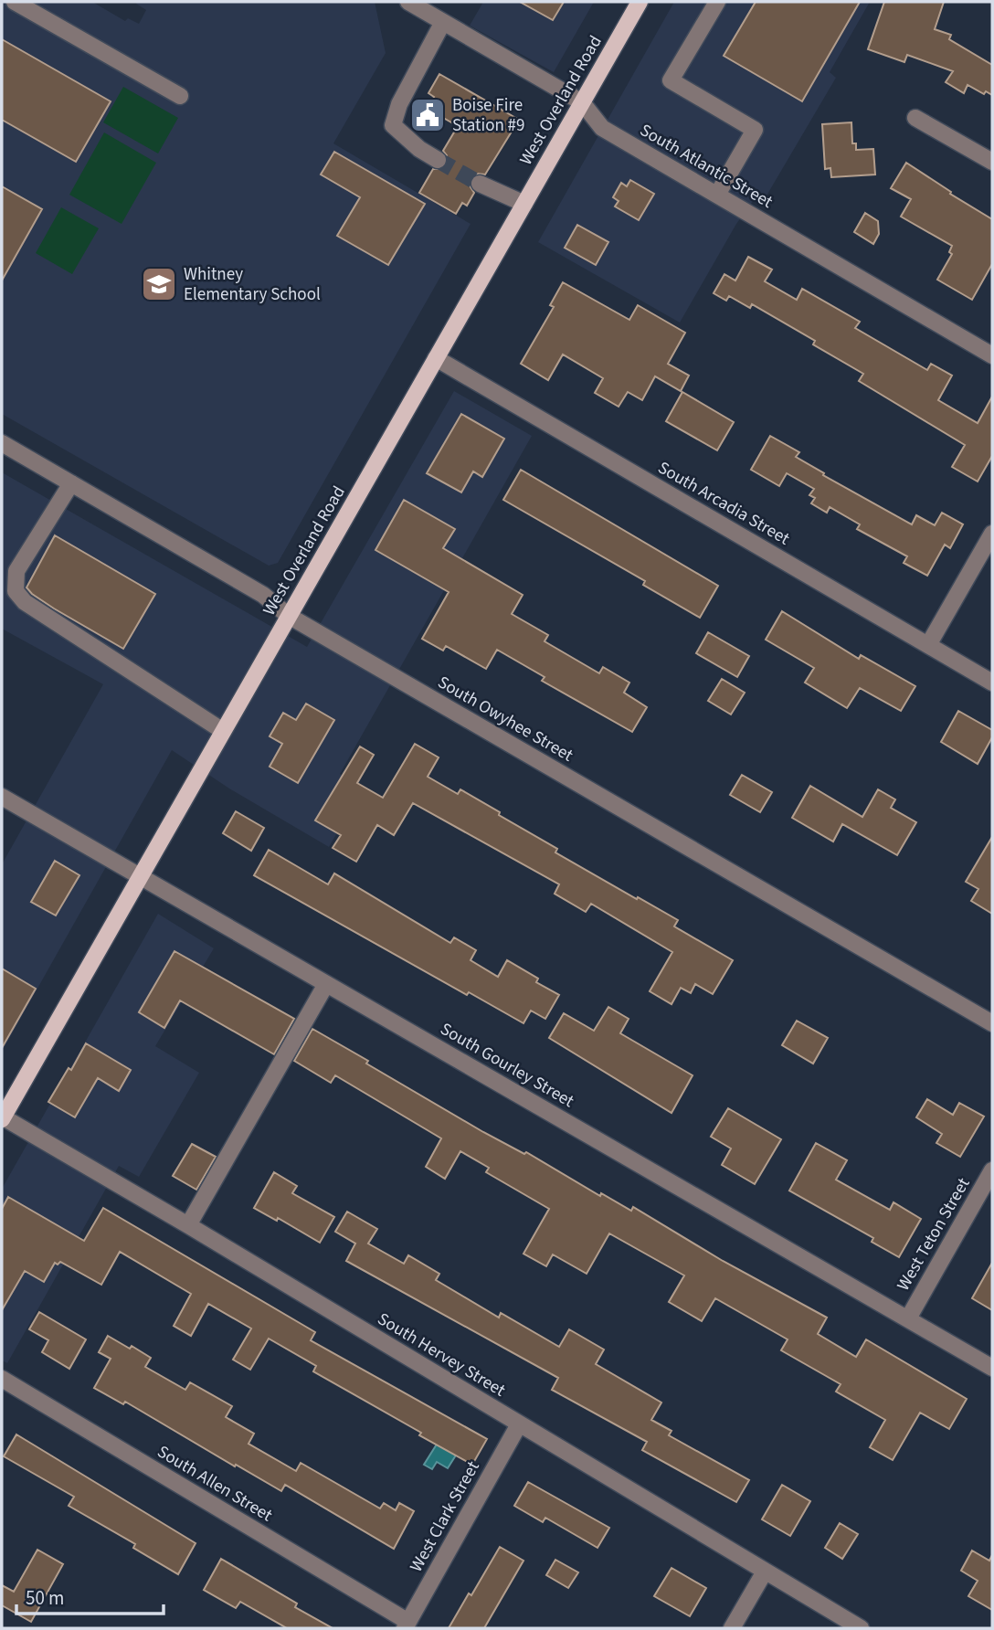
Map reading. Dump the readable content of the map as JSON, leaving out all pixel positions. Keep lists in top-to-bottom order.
{
  "streets": {
    "main road": ["West Overland Road"],
    "street": [
      "South Atlantic Street",
      "South Arcadia Street",
      "South Owyhee Street",
      "South Gourley Street",
      "West Teton Street",
      "South Hervey Street",
      "South Allen Street",
      "West Clark Street"
    ]
  },
  "crossings": [
    ["West Overland Road", "South Atlantic Street"],
    ["West Overland Road", "South Arcadia Street"],
    ["West Overland Road", "South Owyhee Street"],
    ["West Overland Road", "South Gourley Street"],
    ["West Overland Road", "South Hervey Street"],
    ["South Gourley Street", "West Teton Street"],
    ["South Hervey Street", "West Clark Street"],
    ["South Allen Street", "West Clark Street"]
  ],
  "places": {
    "public building": ["Boise Fire Station #9"],
    "school or university": ["Whitney Elementary School"]
  },
  "scale_bar": "50 m"
}
